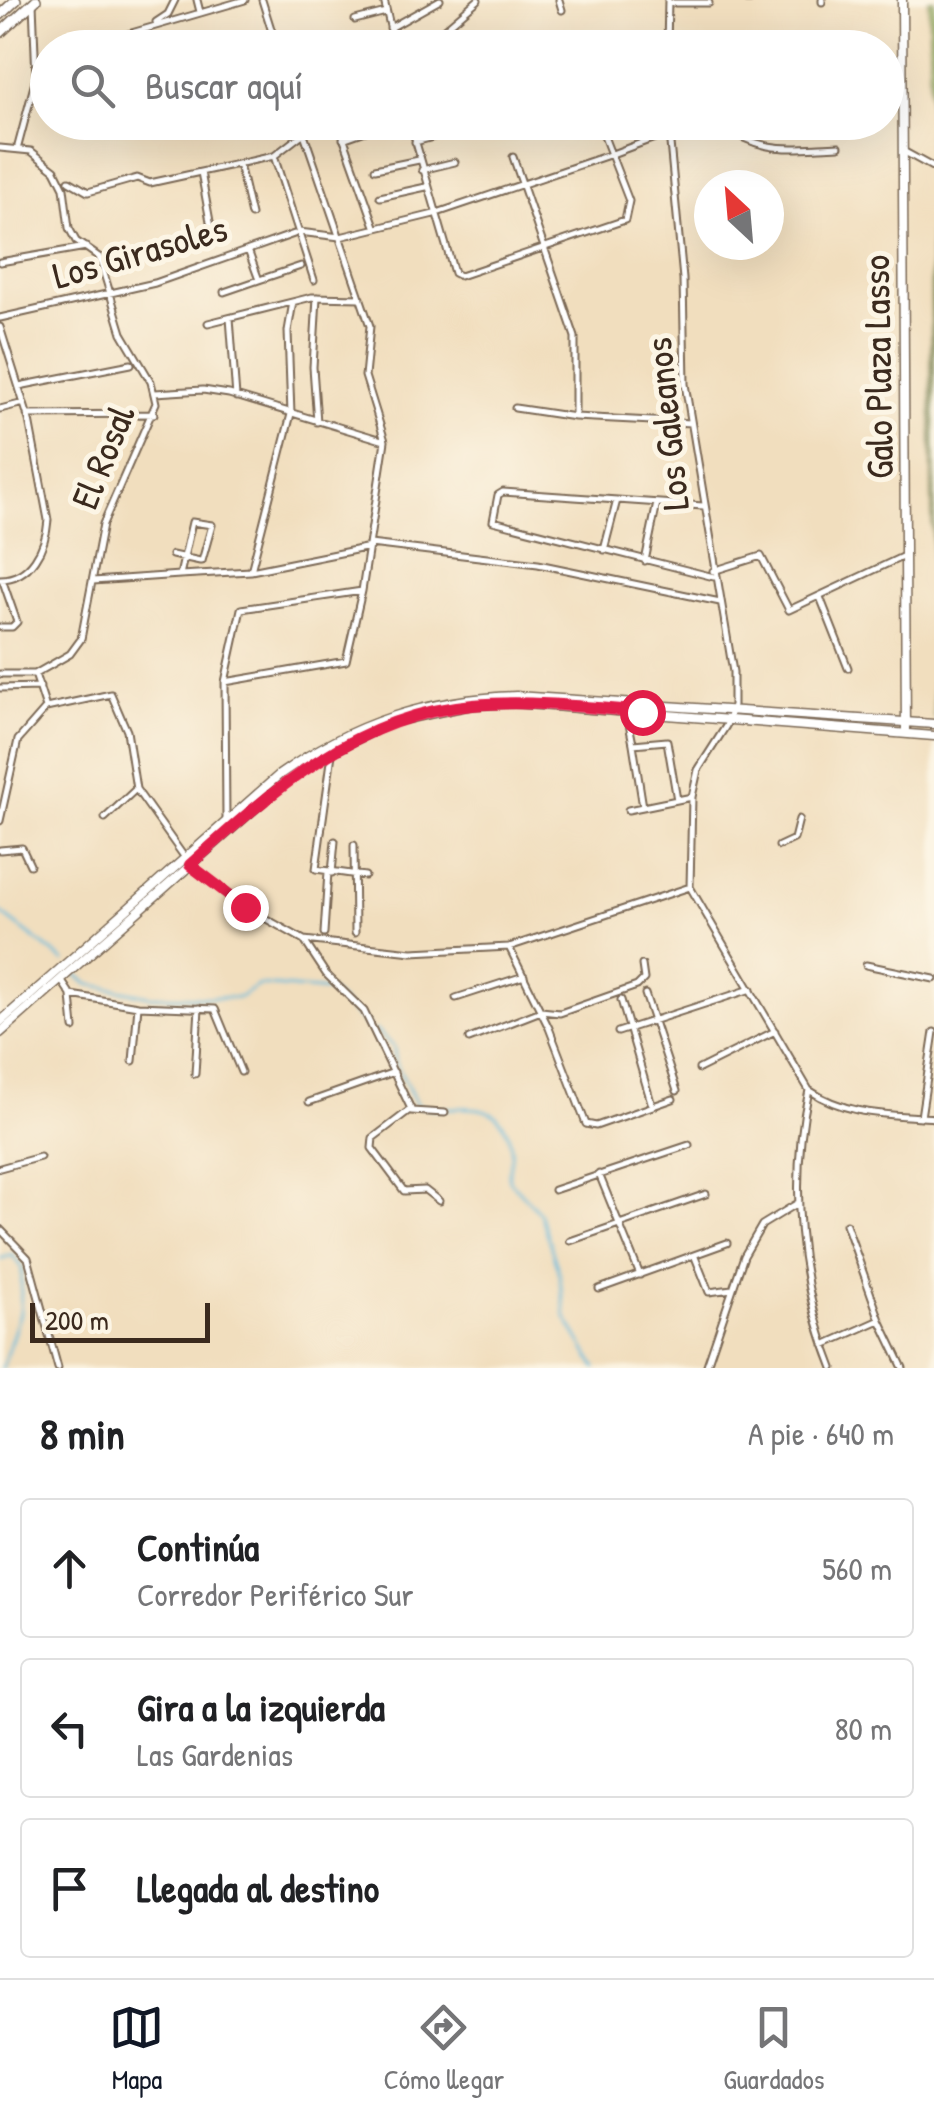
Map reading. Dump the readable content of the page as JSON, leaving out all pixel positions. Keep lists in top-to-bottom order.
{
  "streets": {
    "main road": ["Galo Plaza Lasso"],
    "street": ["Los Girasoles", "Los Galeanos", "El Rosal"]
  },
  "crossings": [
    ["Los Girasoles", "El Rosal"]
  ],
  "scale_bar": "200 m",
  "north": "top left",
  "page": {
    "search": "Buscar aquí",
    "scale": "200 m",
    "heading": ["8 min", "A pie · 640 m"],
    "list": [
      ["Continúa", "Corredor Periférico Sur", "560 m"],
      ["Gira a la izquierda", "Las Gardenias", "80 m"],
      "Llegada al destino"
    ],
    "nav": ["Mapa", "Cómo llegar", "Guardados"]
  }
}
